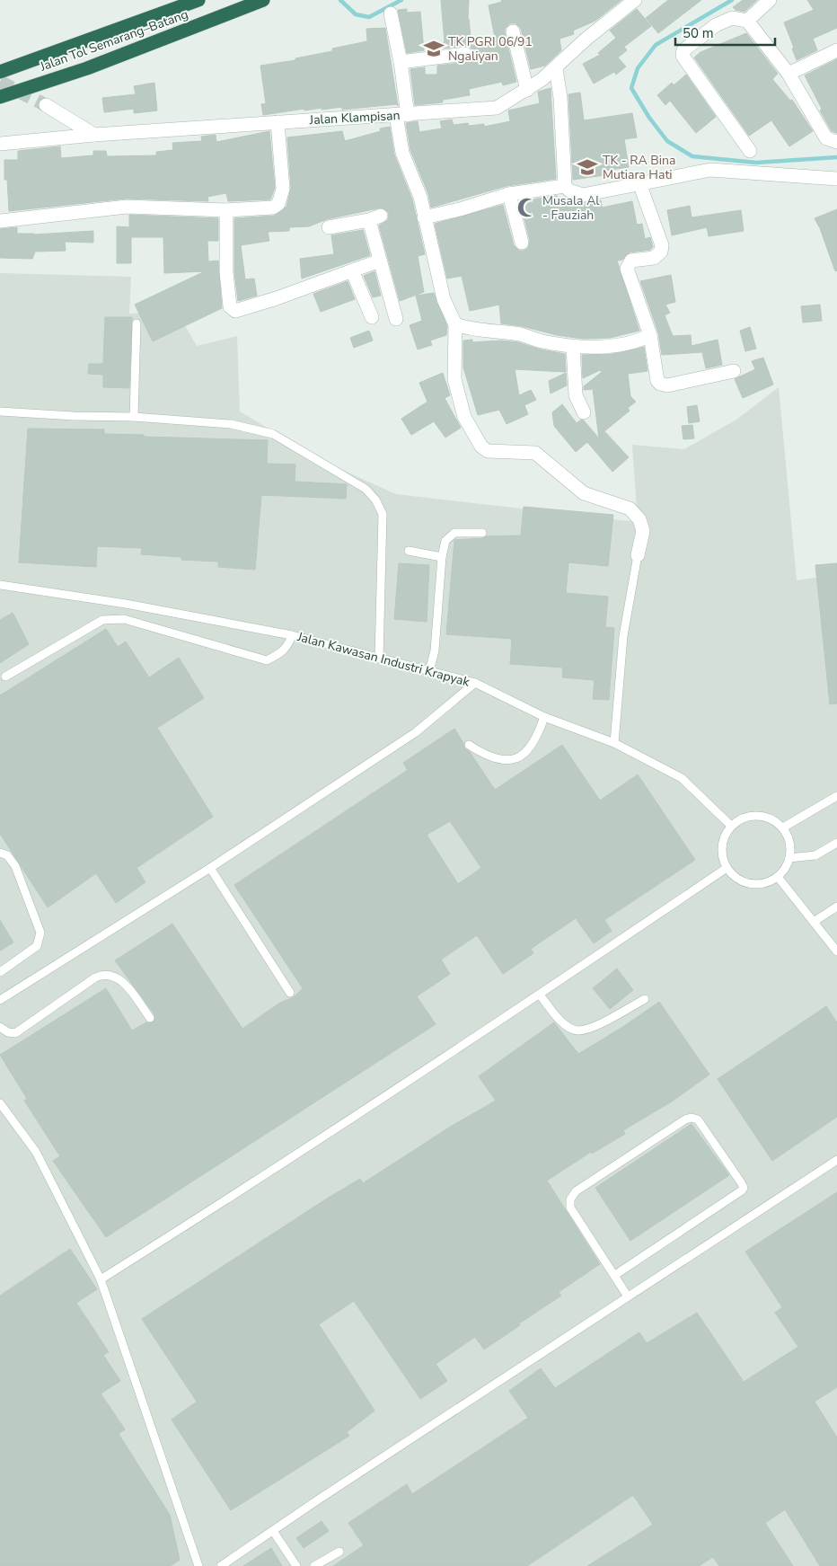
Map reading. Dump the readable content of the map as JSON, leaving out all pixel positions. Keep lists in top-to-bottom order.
{
  "streets": {
    "highway": ["Jalan Tol Semarang–Batang"],
    "street": ["Jalan Klampisan"],
    "lane": ["Jalan Kawasan Industri Krapyak"]
  },
  "places": {
    "school or university": ["TK PGRI 06/91 Ngaliyan", "TK - RA Bina Mutiara Hati"],
    "mosque": ["Musala Al - Fauziah"]
  },
  "scale_bar": "50 m"
}
